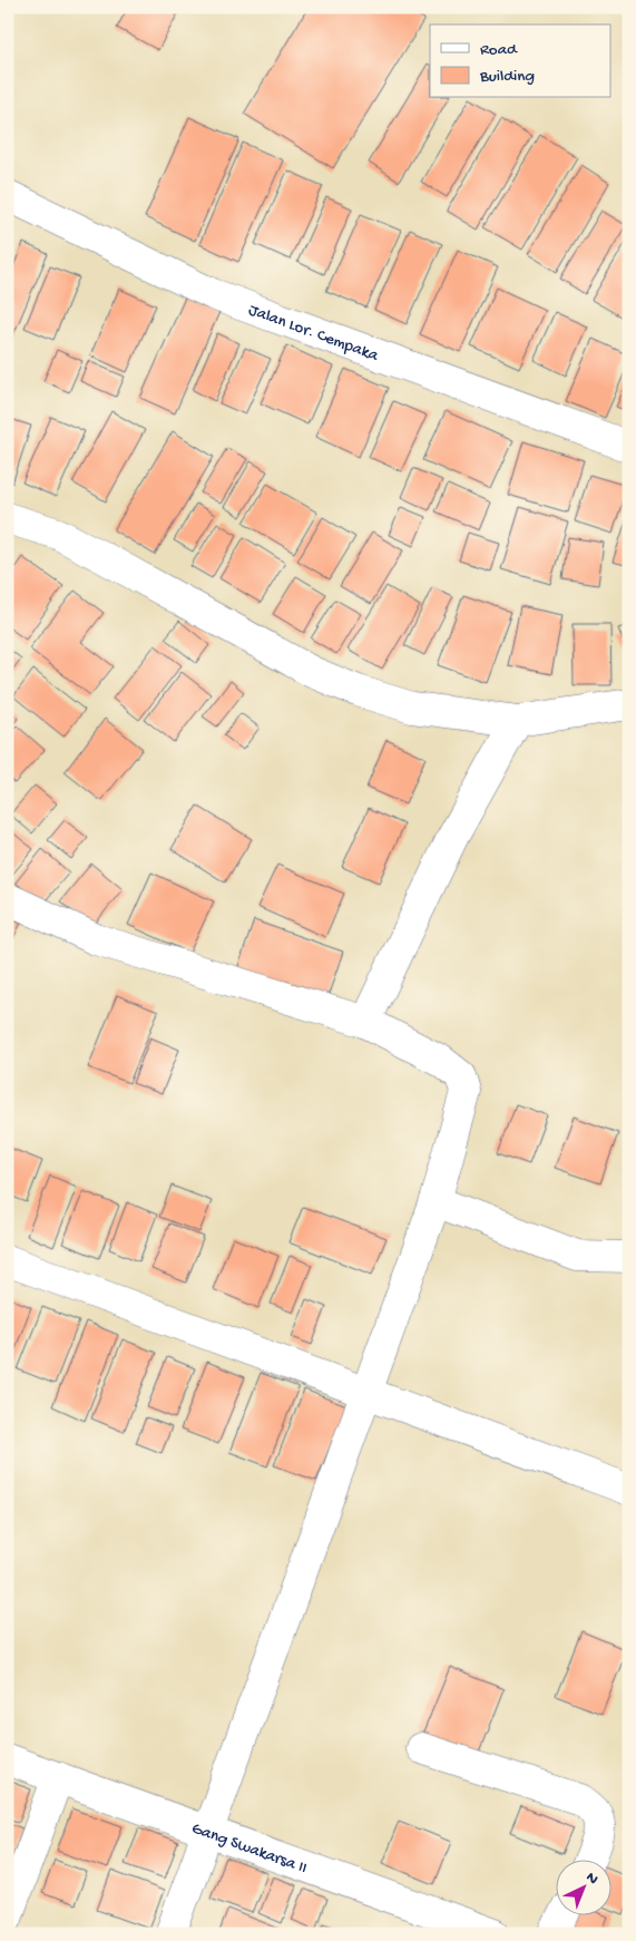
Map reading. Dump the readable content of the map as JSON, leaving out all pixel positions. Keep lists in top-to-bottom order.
{
  "streets": {
    "street": ["Jalan Lor. Cempaka", "Gang Swakarsa II"]
  },
  "legend": ["Road", "Building"],
  "north": "top right"
}
